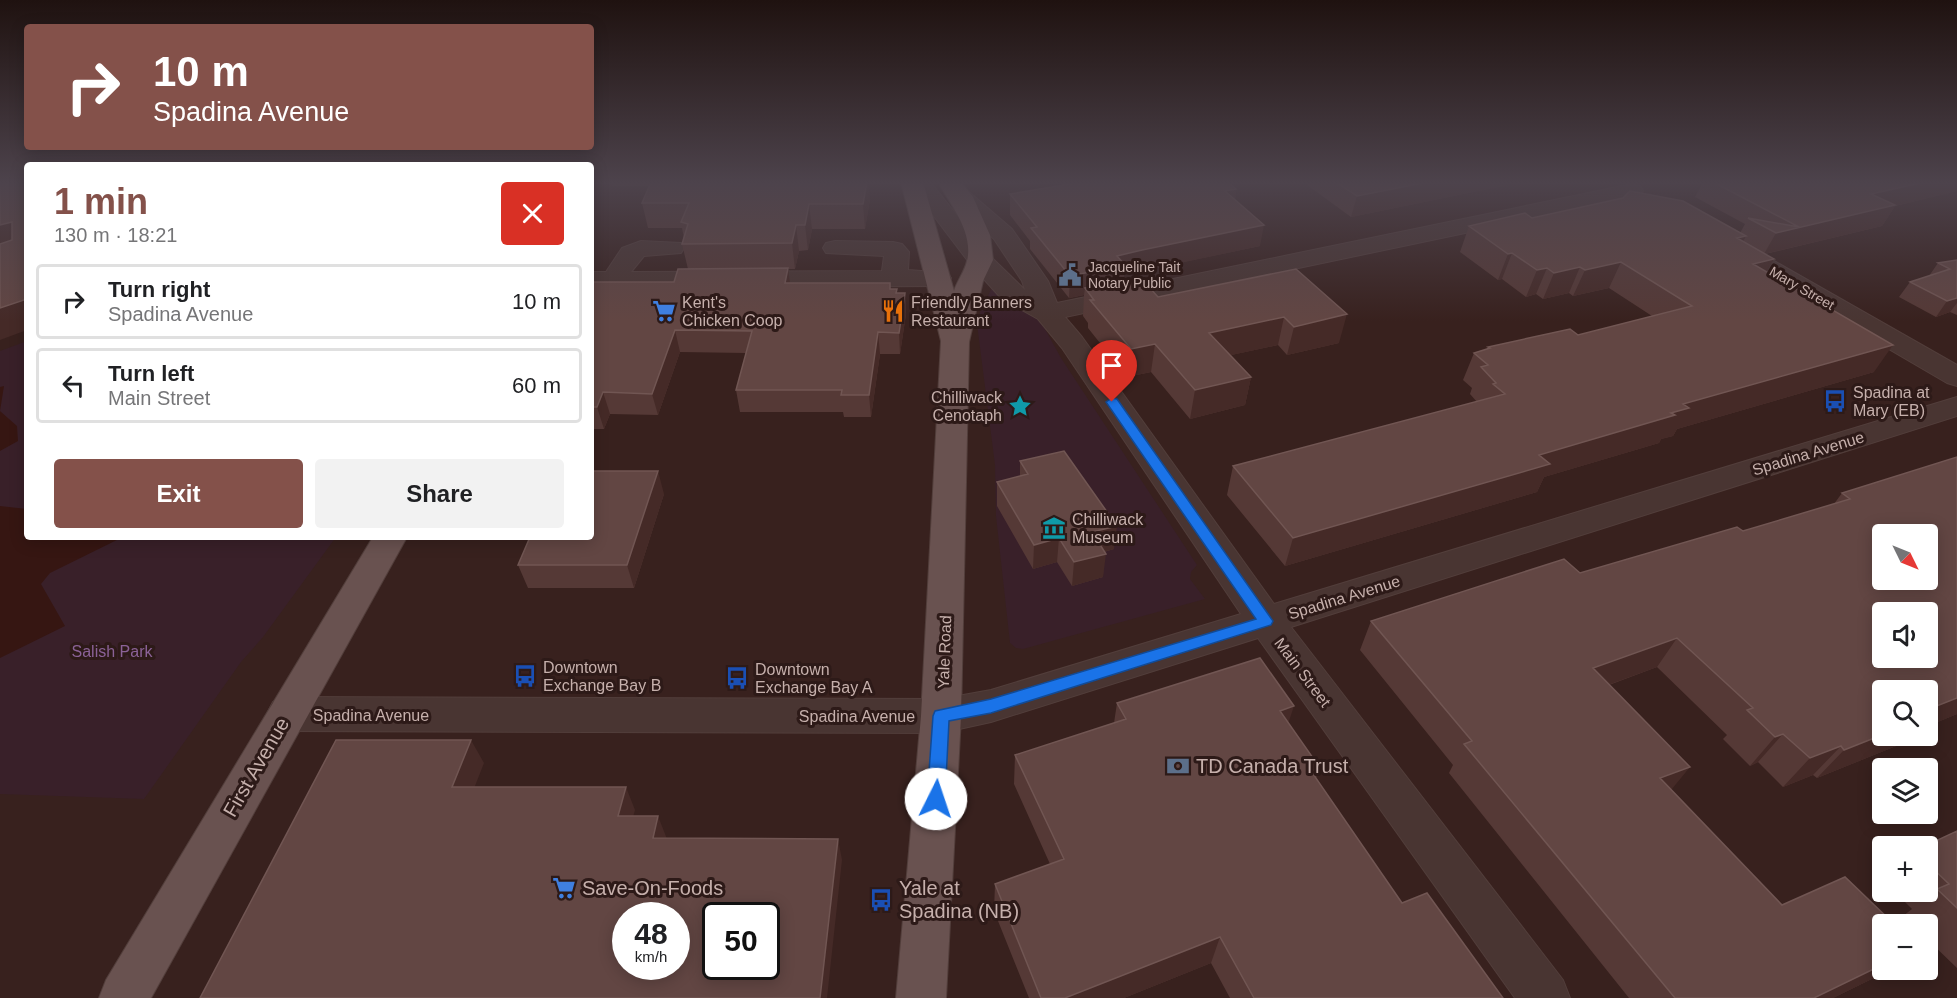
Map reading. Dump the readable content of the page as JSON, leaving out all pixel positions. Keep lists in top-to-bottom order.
{
  "streets": {
    "main road": ["Yale Road", "First Avenue"],
    "street": ["Mary Street", "Spadina Avenue", "Main Street"]
  },
  "crossings": [
    ["Spadina Avenue", "Yale Road"],
    ["Spadina Avenue", "Main Street"],
    ["Spadina Avenue", "First Avenue"],
    ["Yale Road", "Main Street"]
  ],
  "parks": ["Salish Park"],
  "places": {
    "public building": ["Jacqueline Tait Notary Public"],
    "supermarket": ["Kent's Chicken Coop", "Save-On-Foods"],
    "restaurant": ["Friendly Banners Restaurant"],
    "bus stop": [
      "Spadina at Mary (EB)",
      "Downtown Exchange Bay B",
      "Downtown Exchange Bay A",
      "Yale at Spadina (NB)"
    ],
    "place": ["Chilliwack Cenotaph"],
    "museum": ["Chilliwack Museum"],
    "bank": ["TD Canada Trust"]
  },
  "north": "bottom right",
  "page": {
    "turn": ["10 m", "Spadina Avenue"],
    "heading": ["1 min", "130 m · 18:21"],
    "list": [
      {
        "name": "Turn right",
        "note": "Spadina Avenue",
        "value": "10 m"
      },
      {
        "name": "Turn left",
        "note": "Main Street",
        "value": "60 m"
      }
    ],
    "buttons": ["Exit", "Share"],
    "map_buttons": ["+", "−"],
    "speed": "48 km/h",
    "limit": "50"
  }
}
